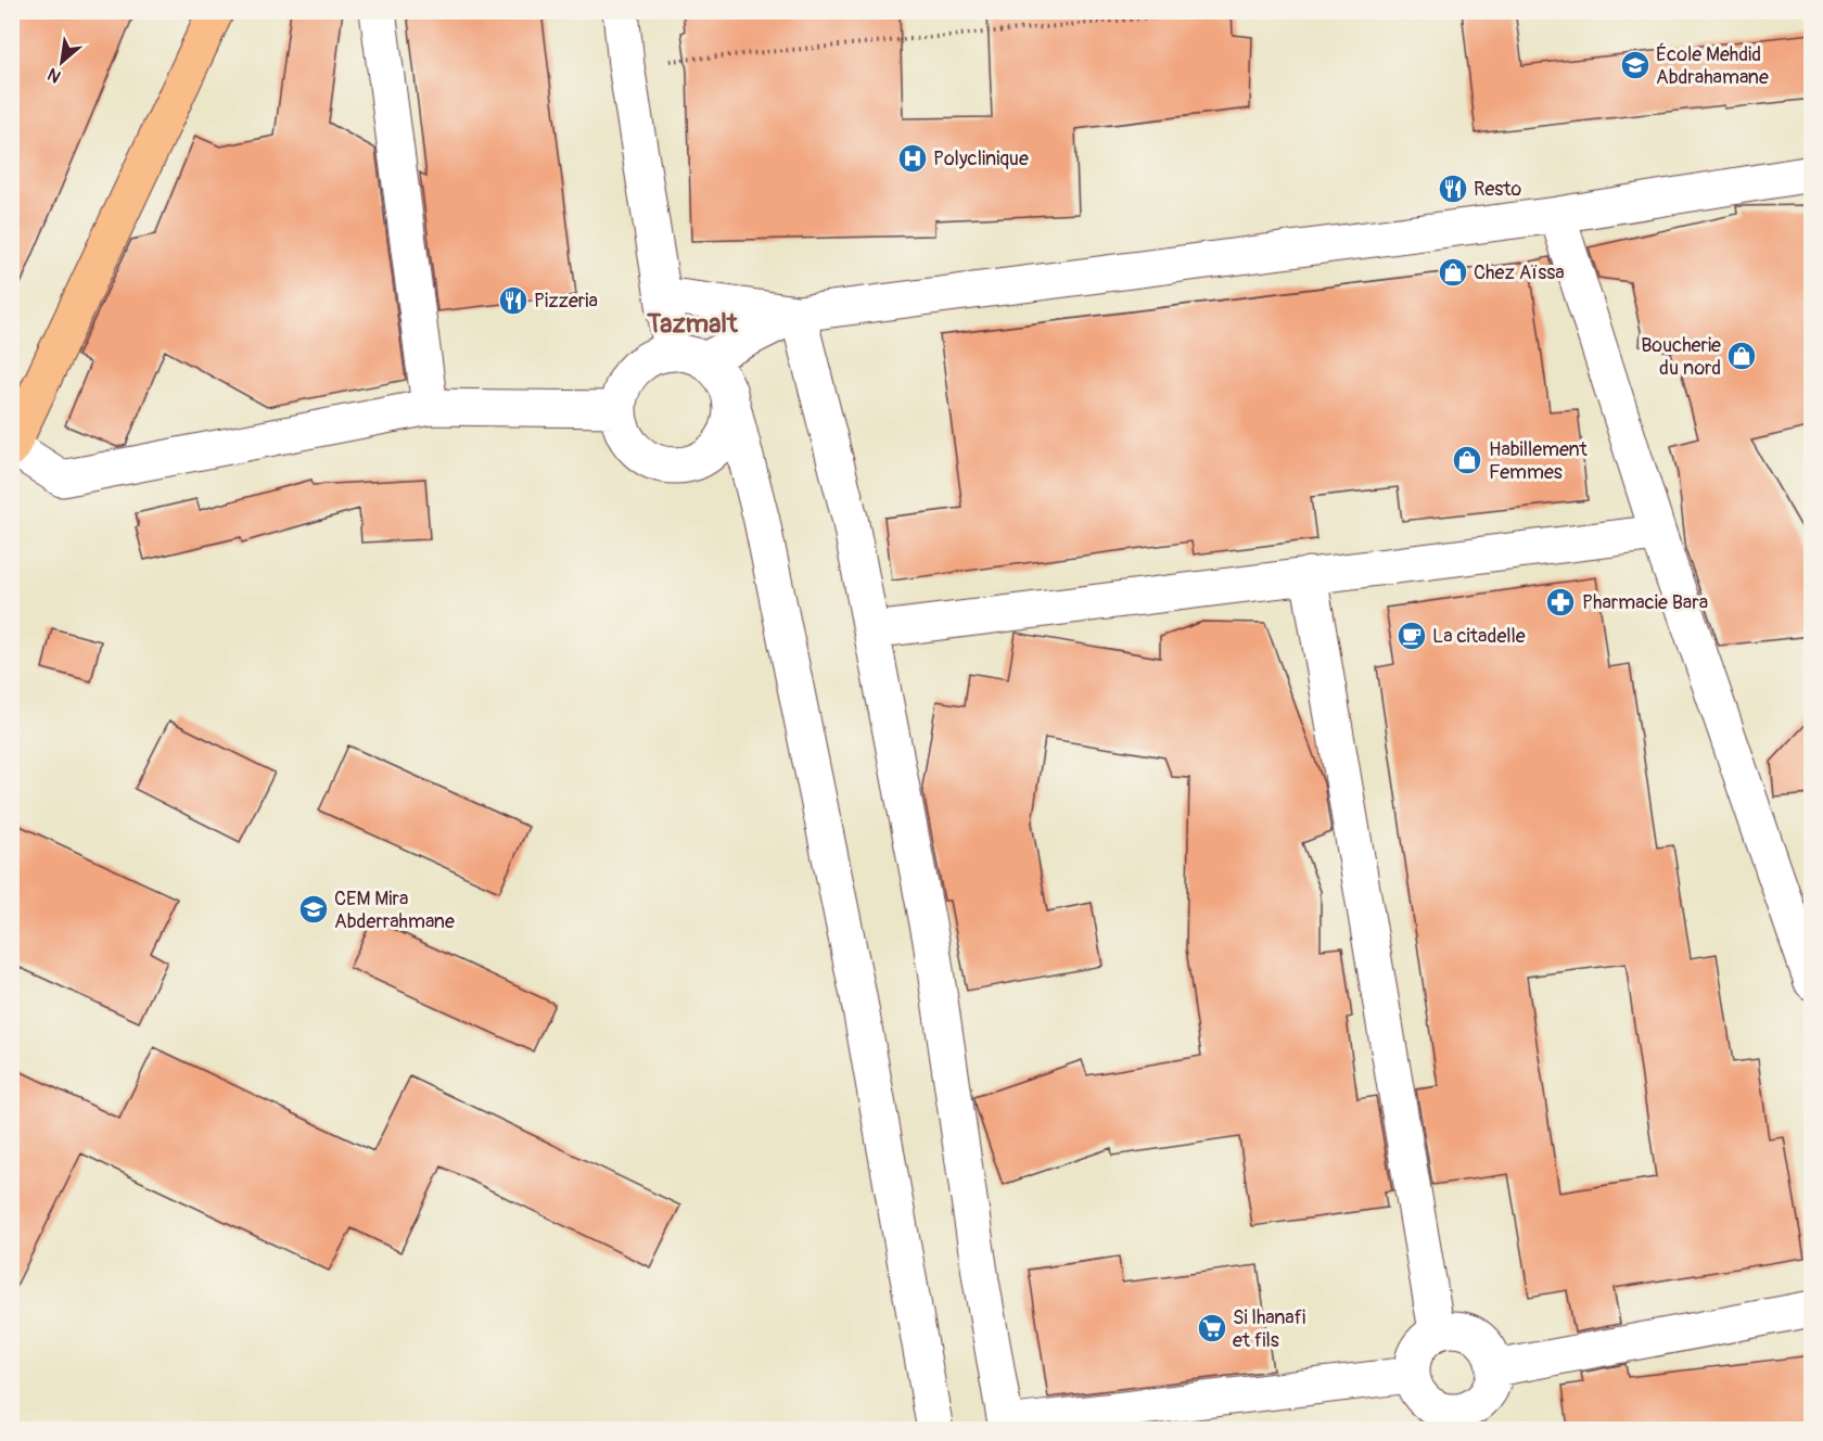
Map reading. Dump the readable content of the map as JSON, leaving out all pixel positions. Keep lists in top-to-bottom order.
{
  "districts": ["Tazmalt"],
  "places": {
    "school or university": ["École Mehdid Abdrahamane", "CEM Mira Abderrahmane"],
    "hospital": ["Polyclinique"],
    "restaurant": ["Resto", "Pizzeria"],
    "shop": ["Chez Aïssa", "Boucherie du nord", "Habillement Femmes"],
    "pharmacy": ["Pharmacie Bara"],
    "cafe": ["La citadelle"],
    "supermarket": ["Si lhanafi et fils"]
  },
  "north": "bottom left"
}
